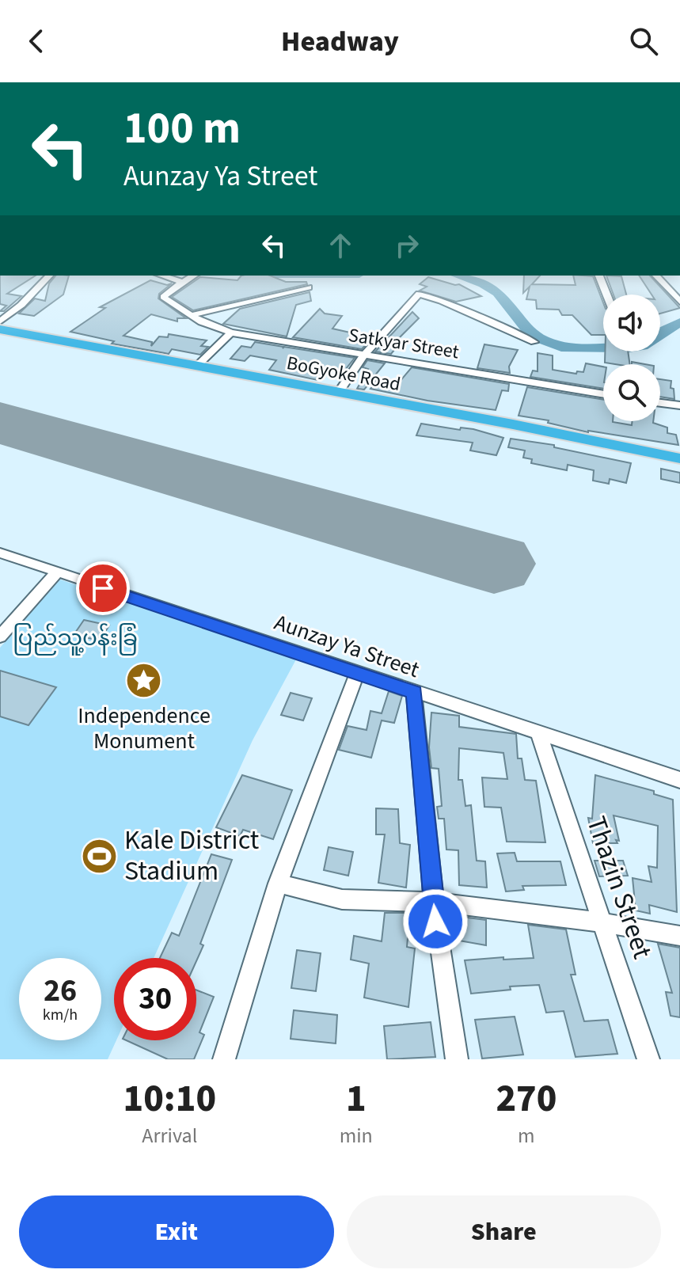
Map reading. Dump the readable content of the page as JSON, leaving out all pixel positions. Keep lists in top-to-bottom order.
{
  "streets": {
    "highway": ["BoGyoke Road"],
    "street": ["Satkyar Street", "Aunzay Ya Street", "Thazin Street"]
  },
  "crossings": [
    ["Aunzay Ya Street", "Thazin Street"]
  ],
  "parks": ["ပြည်သူ့ပန်းခြံ"],
  "places": {
    "place": ["Independence Monument"],
    "sports": ["Kale District Stadium"]
  },
  "page": {
    "header": "Headway",
    "turn": ["100 m", "Aunzay Ya Street"],
    "speed": "26 km/h",
    "limit": "30",
    "eta": [
      "10:10",
      "Arrival",
      "1",
      "min",
      "270",
      "m"
    ],
    "buttons": ["Exit", "Share"]
  }
}
